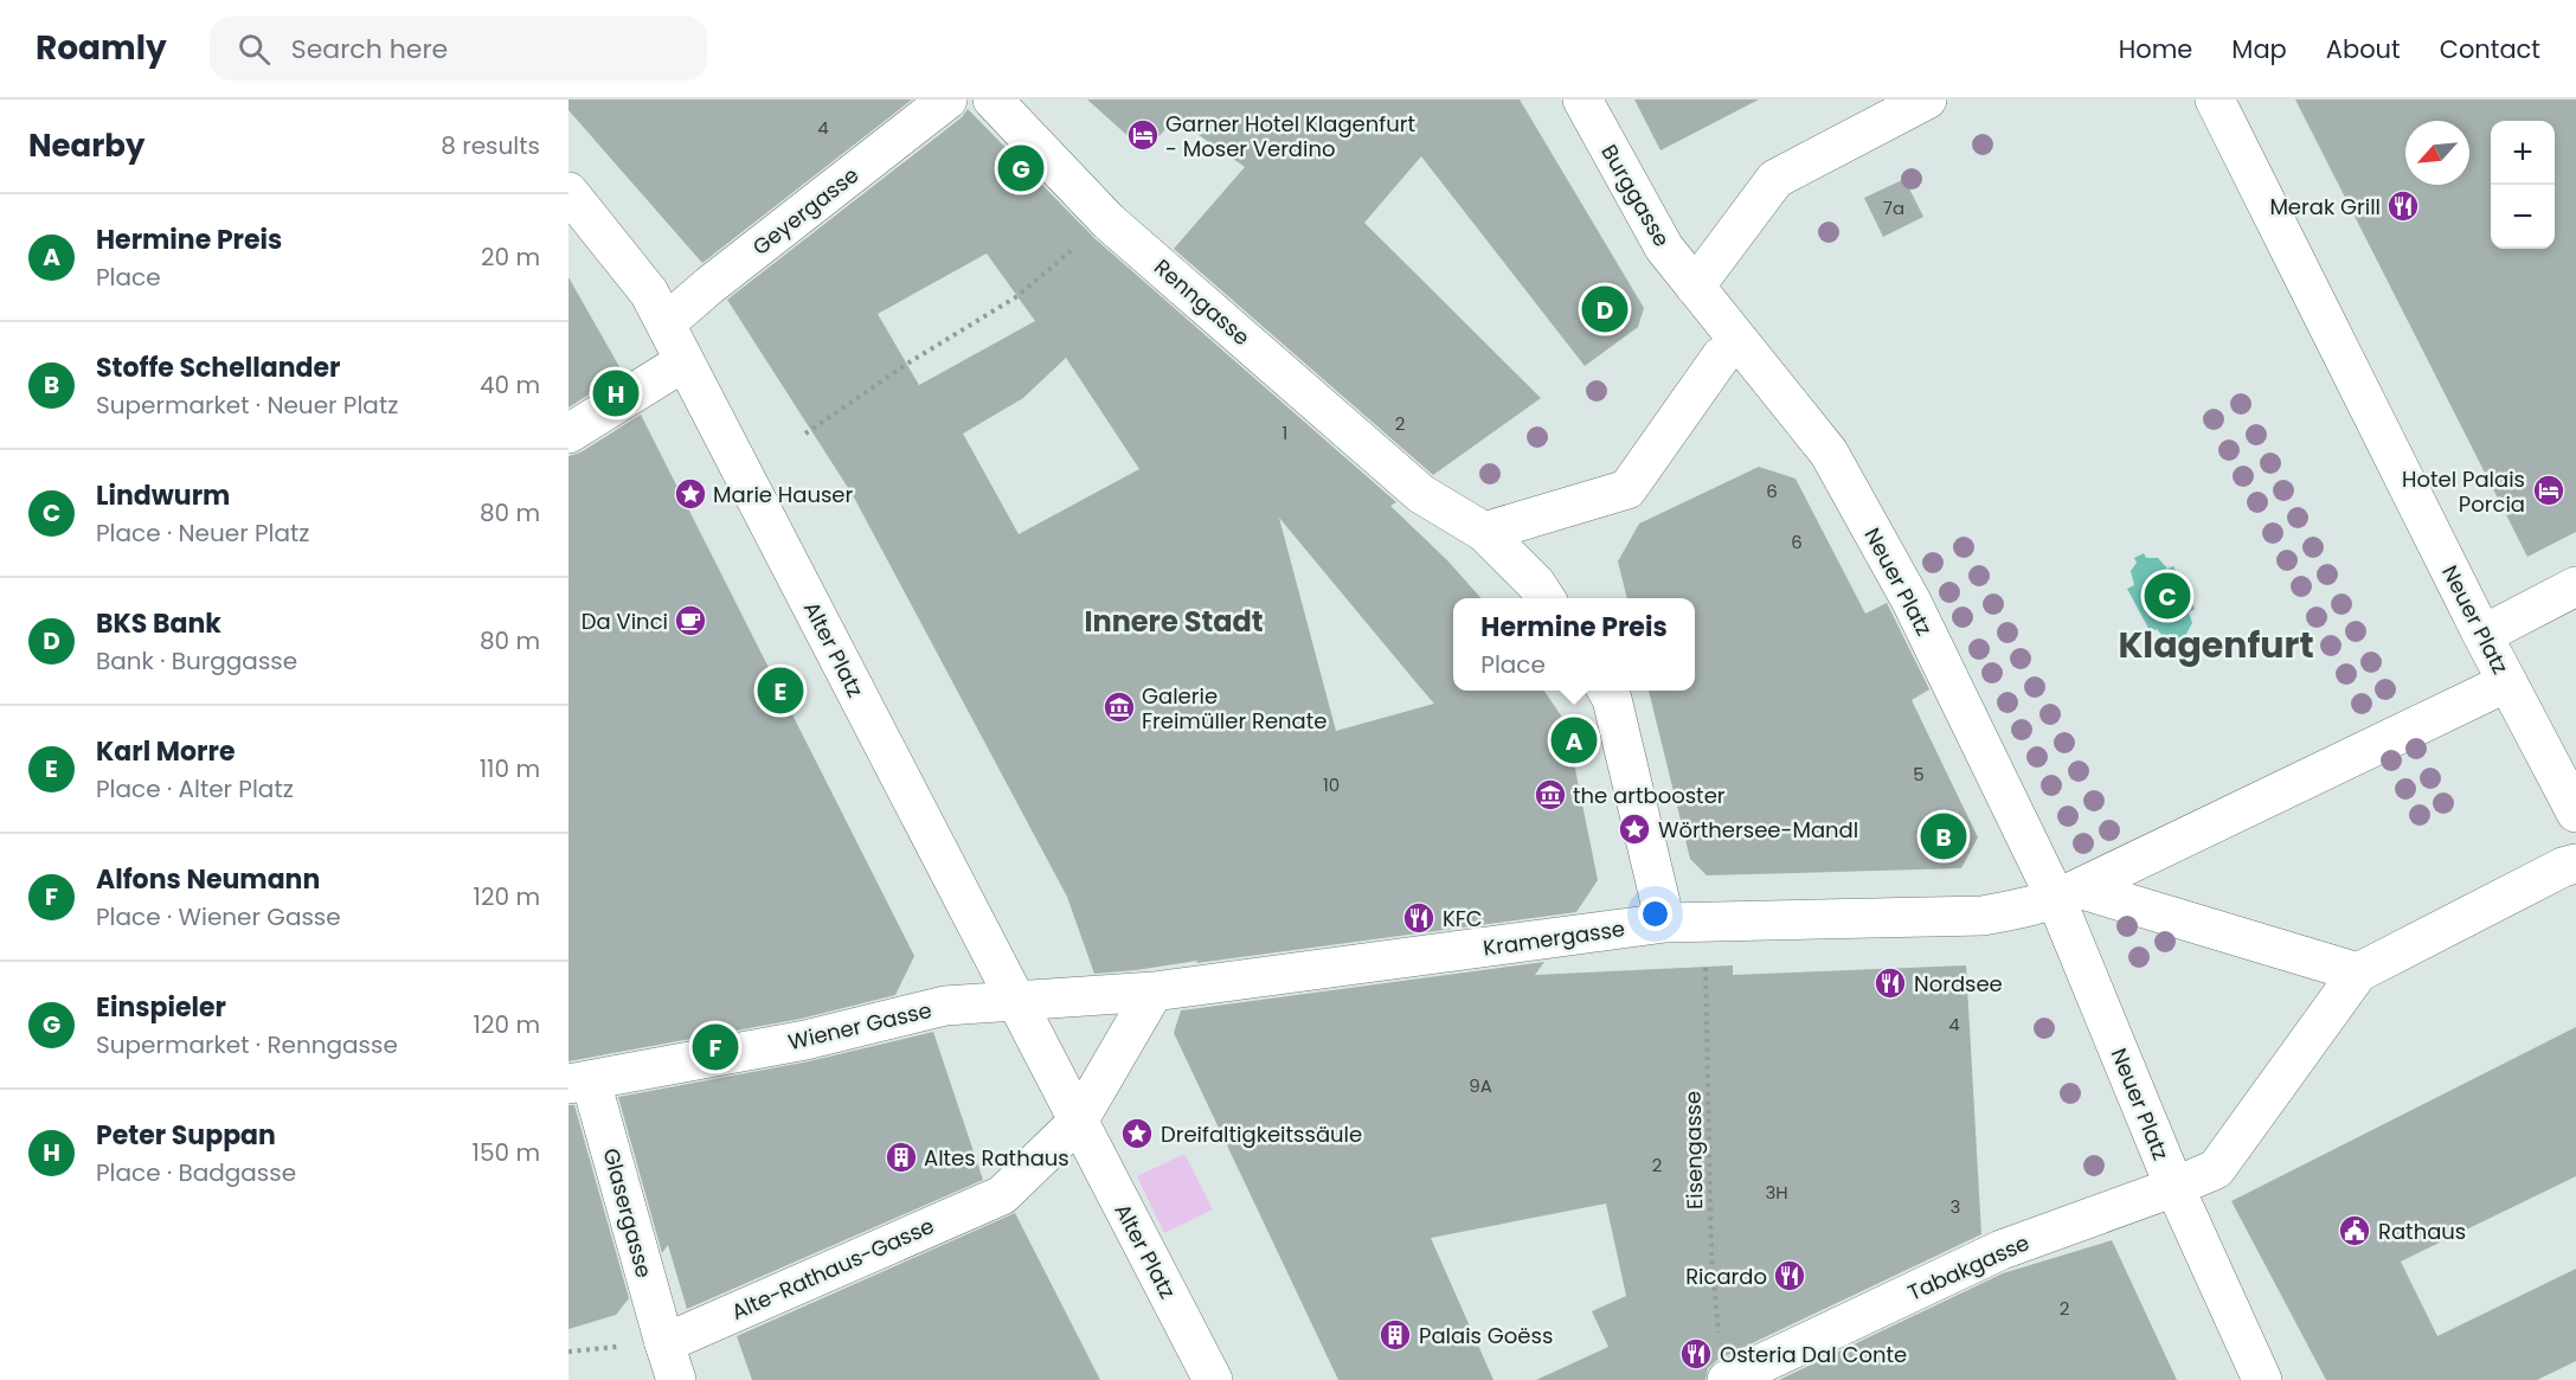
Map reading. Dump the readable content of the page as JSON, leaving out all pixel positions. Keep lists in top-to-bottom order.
{
  "streets": {
    "street": [
      "Burggasse",
      "Geyergasse",
      "Renngasse",
      "Neuer Platz",
      "Alter Platz",
      "Kramergasse",
      "Wiener Gasse",
      "Glasergasse",
      "Tabakgasse",
      "Alte-Rathaus-Gasse"
    ],
    "path": ["Eisengasse"]
  },
  "crossings": [
    ["Burggasse", "Neuer Platz"],
    ["Geyergasse", "Alter Platz"],
    ["Neuer Platz", "Kramergasse"],
    ["Neuer Platz", "Tabakgasse"],
    ["Alter Platz", "Wiener Gasse"],
    ["Alter Platz", "Alte-Rathaus-Gasse"],
    ["Kramergasse", "Wiener Gasse"],
    ["Kramergasse", "Eisengasse"],
    ["Wiener Gasse", "Glasergasse"],
    ["Eisengasse", "Tabakgasse"],
    ["Glasergasse", "Alte-Rathaus-Gasse"]
  ],
  "districts": ["Innere Stadt", "Klagenfurt"],
  "places": {
    "hotel": ["Garner Hotel Klagenfurt - Moser Verdino", "Hotel Palais Porcia"],
    "restaurant": [
      "Merak Grill",
      "KFC",
      "Nordsee",
      "Ricardo",
      "Osteria Dal Conte"
    ],
    "place": ["Marie Hauser", "Wörthersee-Mandl", "Dreifaltigkeitssäule"],
    "cafe": ["Da Vinci"],
    "museum": ["Galerie Freimüller Renate", "the artbooster"],
    "building": ["Altes Rathaus", "Palais Goëss"],
    "public building": ["Rathaus"]
  },
  "house_numbers": [
    "4",
    "7a",
    "2",
    "1",
    "6",
    "6",
    "5",
    "10",
    "4",
    "9A",
    "2",
    "3H",
    "3",
    "2"
  ],
  "north": "bottom left",
  "page": {
    "header": "Roamly",
    "search": "Search here",
    "nav": [
      "Home",
      "Map",
      "About",
      "Contact"
    ],
    "heading": ["Nearby", "8 results"],
    "map_buttons": ["+", "−"],
    "pins": [
      "G",
      "D",
      "H",
      "C",
      "E",
      "A",
      "B",
      "F"
    ],
    "list": [
      {
        "mark": "A",
        "name": "Hermine Preis",
        "note": "Place",
        "value": "20 m"
      },
      {
        "mark": "B",
        "name": "Stoffe Schellander",
        "note": "Supermarket · Neuer Platz",
        "value": "40 m"
      },
      {
        "mark": "C",
        "name": "Lindwurm",
        "note": "Place · Neuer Platz",
        "value": "80 m"
      },
      {
        "mark": "D",
        "name": "BKS Bank",
        "note": "Bank · Burggasse",
        "value": "80 m"
      },
      {
        "mark": "E",
        "name": "Karl Morre",
        "note": "Place · Alter Platz",
        "value": "110 m"
      },
      {
        "mark": "F",
        "name": "Alfons Neumann",
        "note": "Place · Wiener Gasse",
        "value": "120 m"
      },
      {
        "mark": "G",
        "name": "Einspieler",
        "note": "Supermarket · Renngasse",
        "value": "120 m"
      },
      {
        "mark": "H",
        "name": "Peter Suppan",
        "note": "Place · Badgasse",
        "value": "150 m"
      }
    ],
    "popup": ["Hermine Preis", "Place"]
  }
}
